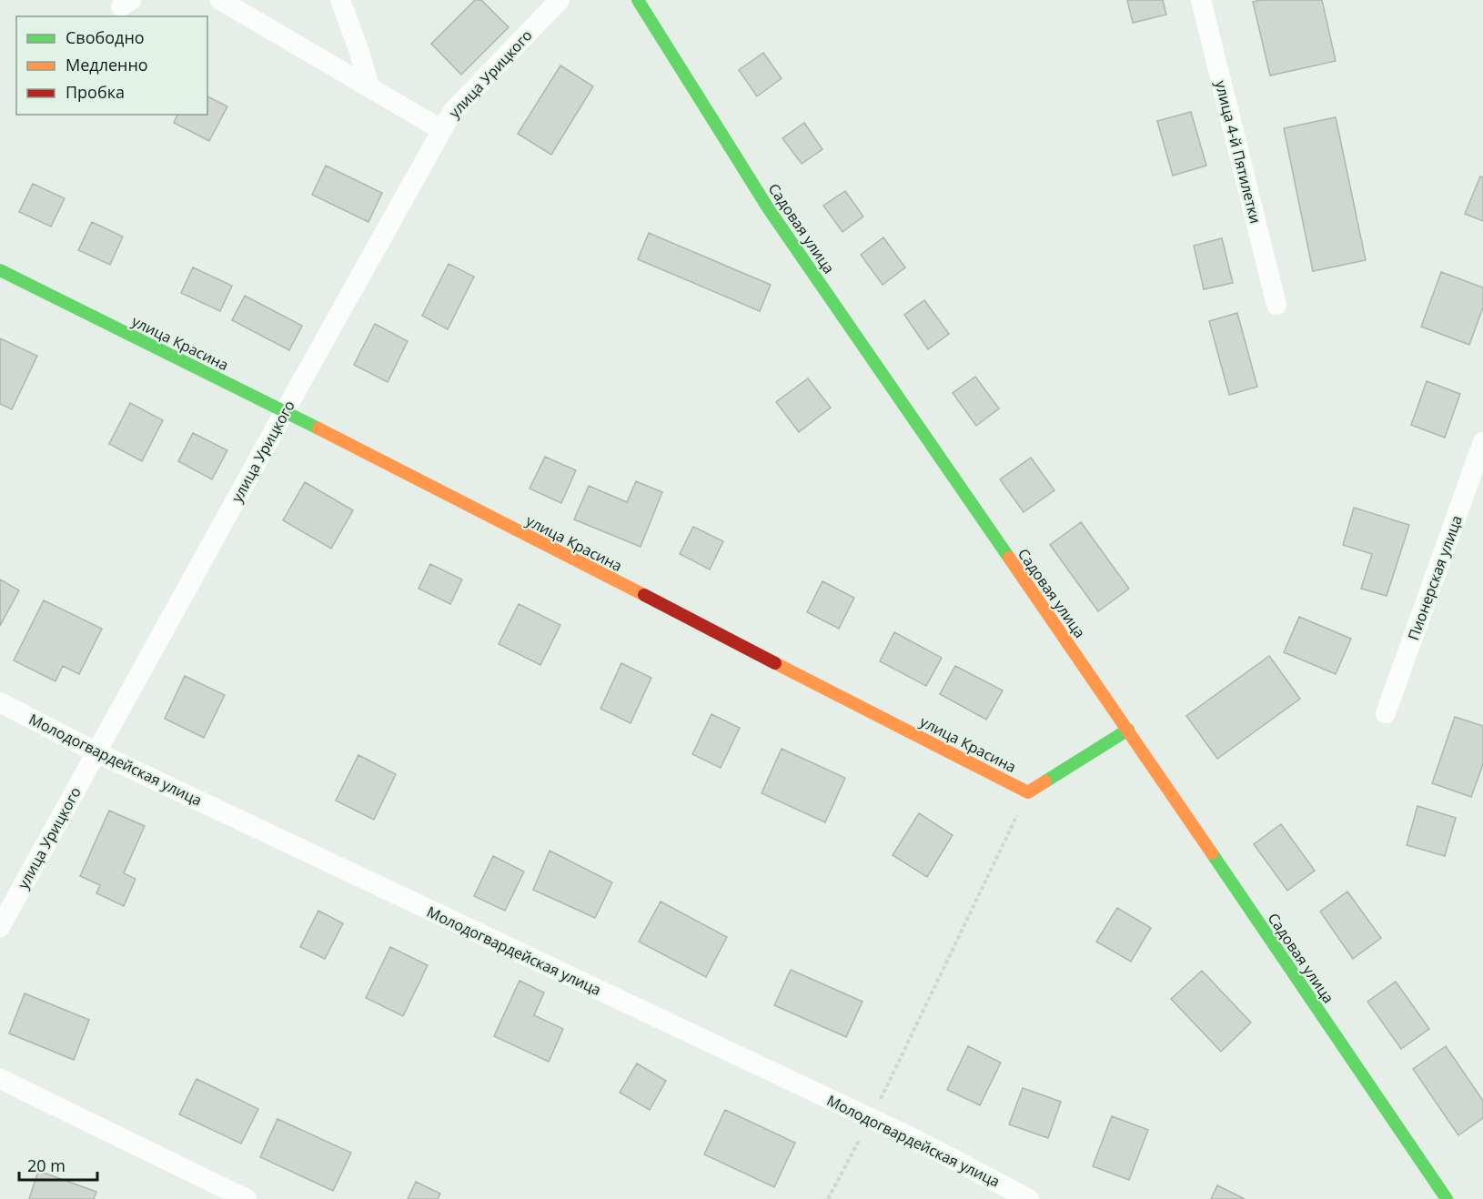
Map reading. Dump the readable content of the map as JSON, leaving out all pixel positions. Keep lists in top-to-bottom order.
{
  "streets": {
    "street": [
      "улица Урицкого",
      "улица 4-й Пятилетки",
      "Садовая улица",
      "улица Красина",
      "Пионерская улица",
      "Молодогвардейская улица"
    ]
  },
  "crossings": [
    ["улица Урицкого", "улица Красина"],
    ["улица Урицкого", "Молодогвардейская улица"]
  ],
  "legend": ["Свободно", "Медленно", "Пробка"],
  "scale_bar": "20 m"
}
